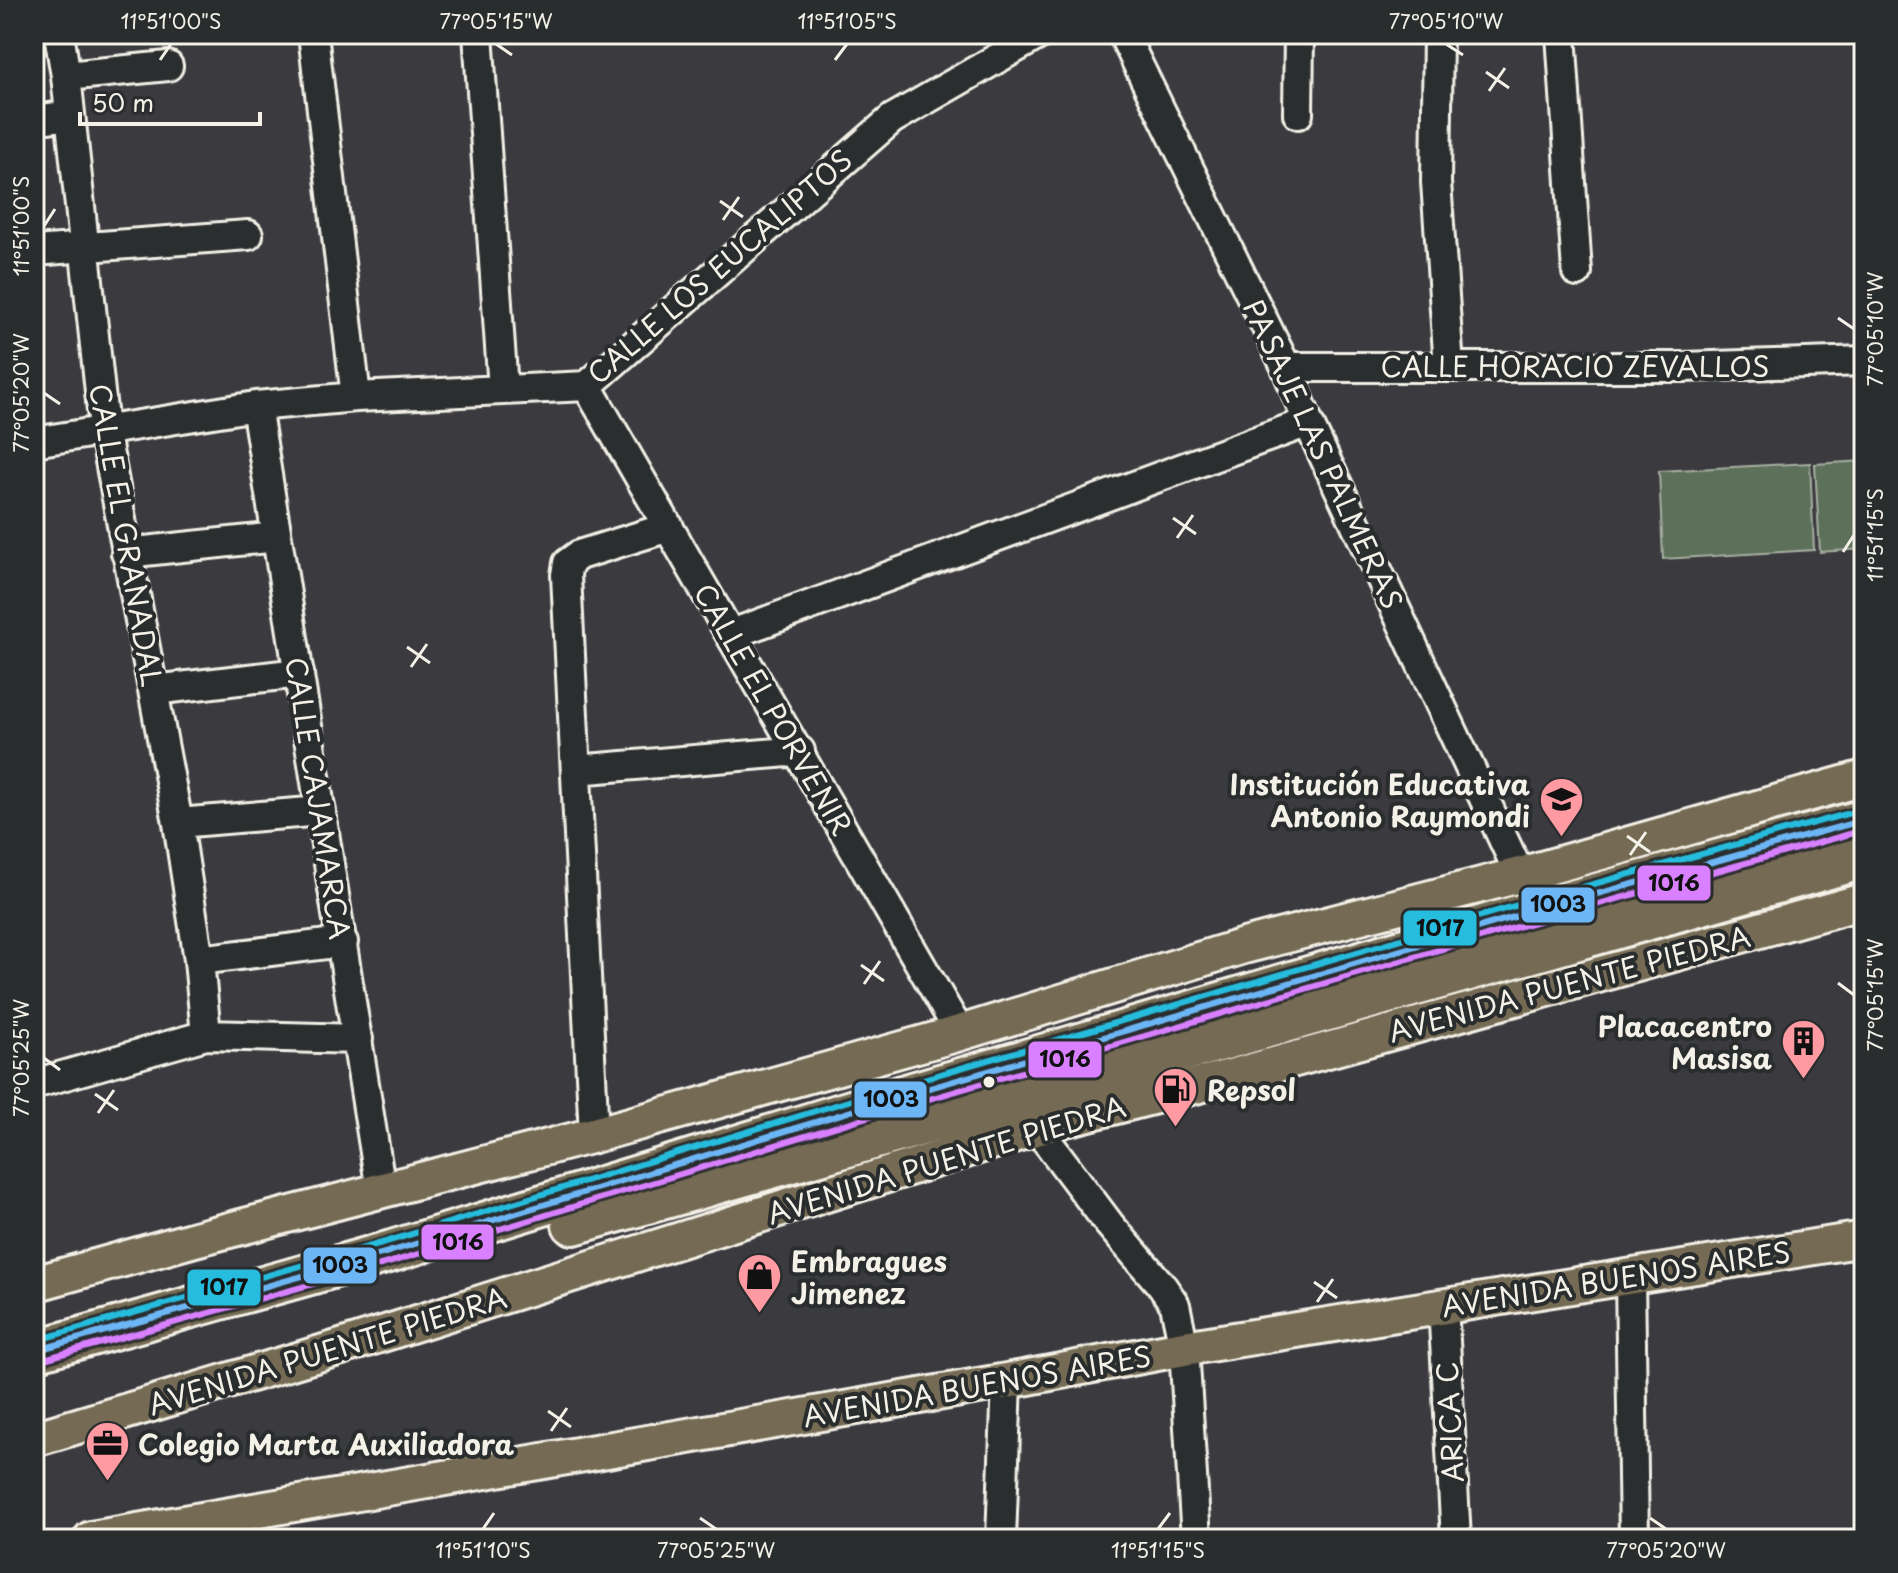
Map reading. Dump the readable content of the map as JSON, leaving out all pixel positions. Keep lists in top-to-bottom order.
{
  "streets": {
    "main road": ["AVENIDA PUENTE PIEDRA", "AVENIDA BUENOS AIRES"],
    "street": [
      "CALLE LOS EUCALIPTOS",
      "CALLE HORACIO ZEVALLOS",
      "PASAJE LAS PALMERAS",
      "CALLE EL GRANADAL",
      "CALLE EL PORVENIR",
      "CALLE CAJAMARCA",
      "ARICA C"
    ]
  },
  "crossings": [
    ["CALLE LOS EUCALIPTOS", "CALLE EL GRANADAL"],
    ["CALLE LOS EUCALIPTOS", "CALLE EL PORVENIR"],
    ["CALLE LOS EUCALIPTOS", "CALLE CAJAMARCA"],
    ["CALLE HORACIO ZEVALLOS", "PASAJE LAS PALMERAS"],
    ["AVENIDA BUENOS AIRES", "ARICA C"]
  ],
  "places": {
    "school or university": ["Institución Educativa Antonio Raymondi"],
    "building": ["Placacentro Masisa"],
    "fuel station": ["Repsol"],
    "shop": ["Embragues Jimenez"],
    "office": ["Colegio Marta Auxiliadora"]
  },
  "lines": ["transit line 1017", "transit line 1003", "transit line 1016"],
  "scale_bar": "50 m",
  "coordinates": [
    "11°51'00\"S",
    "77°05'15\"W",
    "11°51'05\"S",
    "77°05'10\"W",
    "77°05'20\"W",
    "11°51'15\"S",
    "77°05'25\"W",
    "11°51'10\"S"
  ]
}
